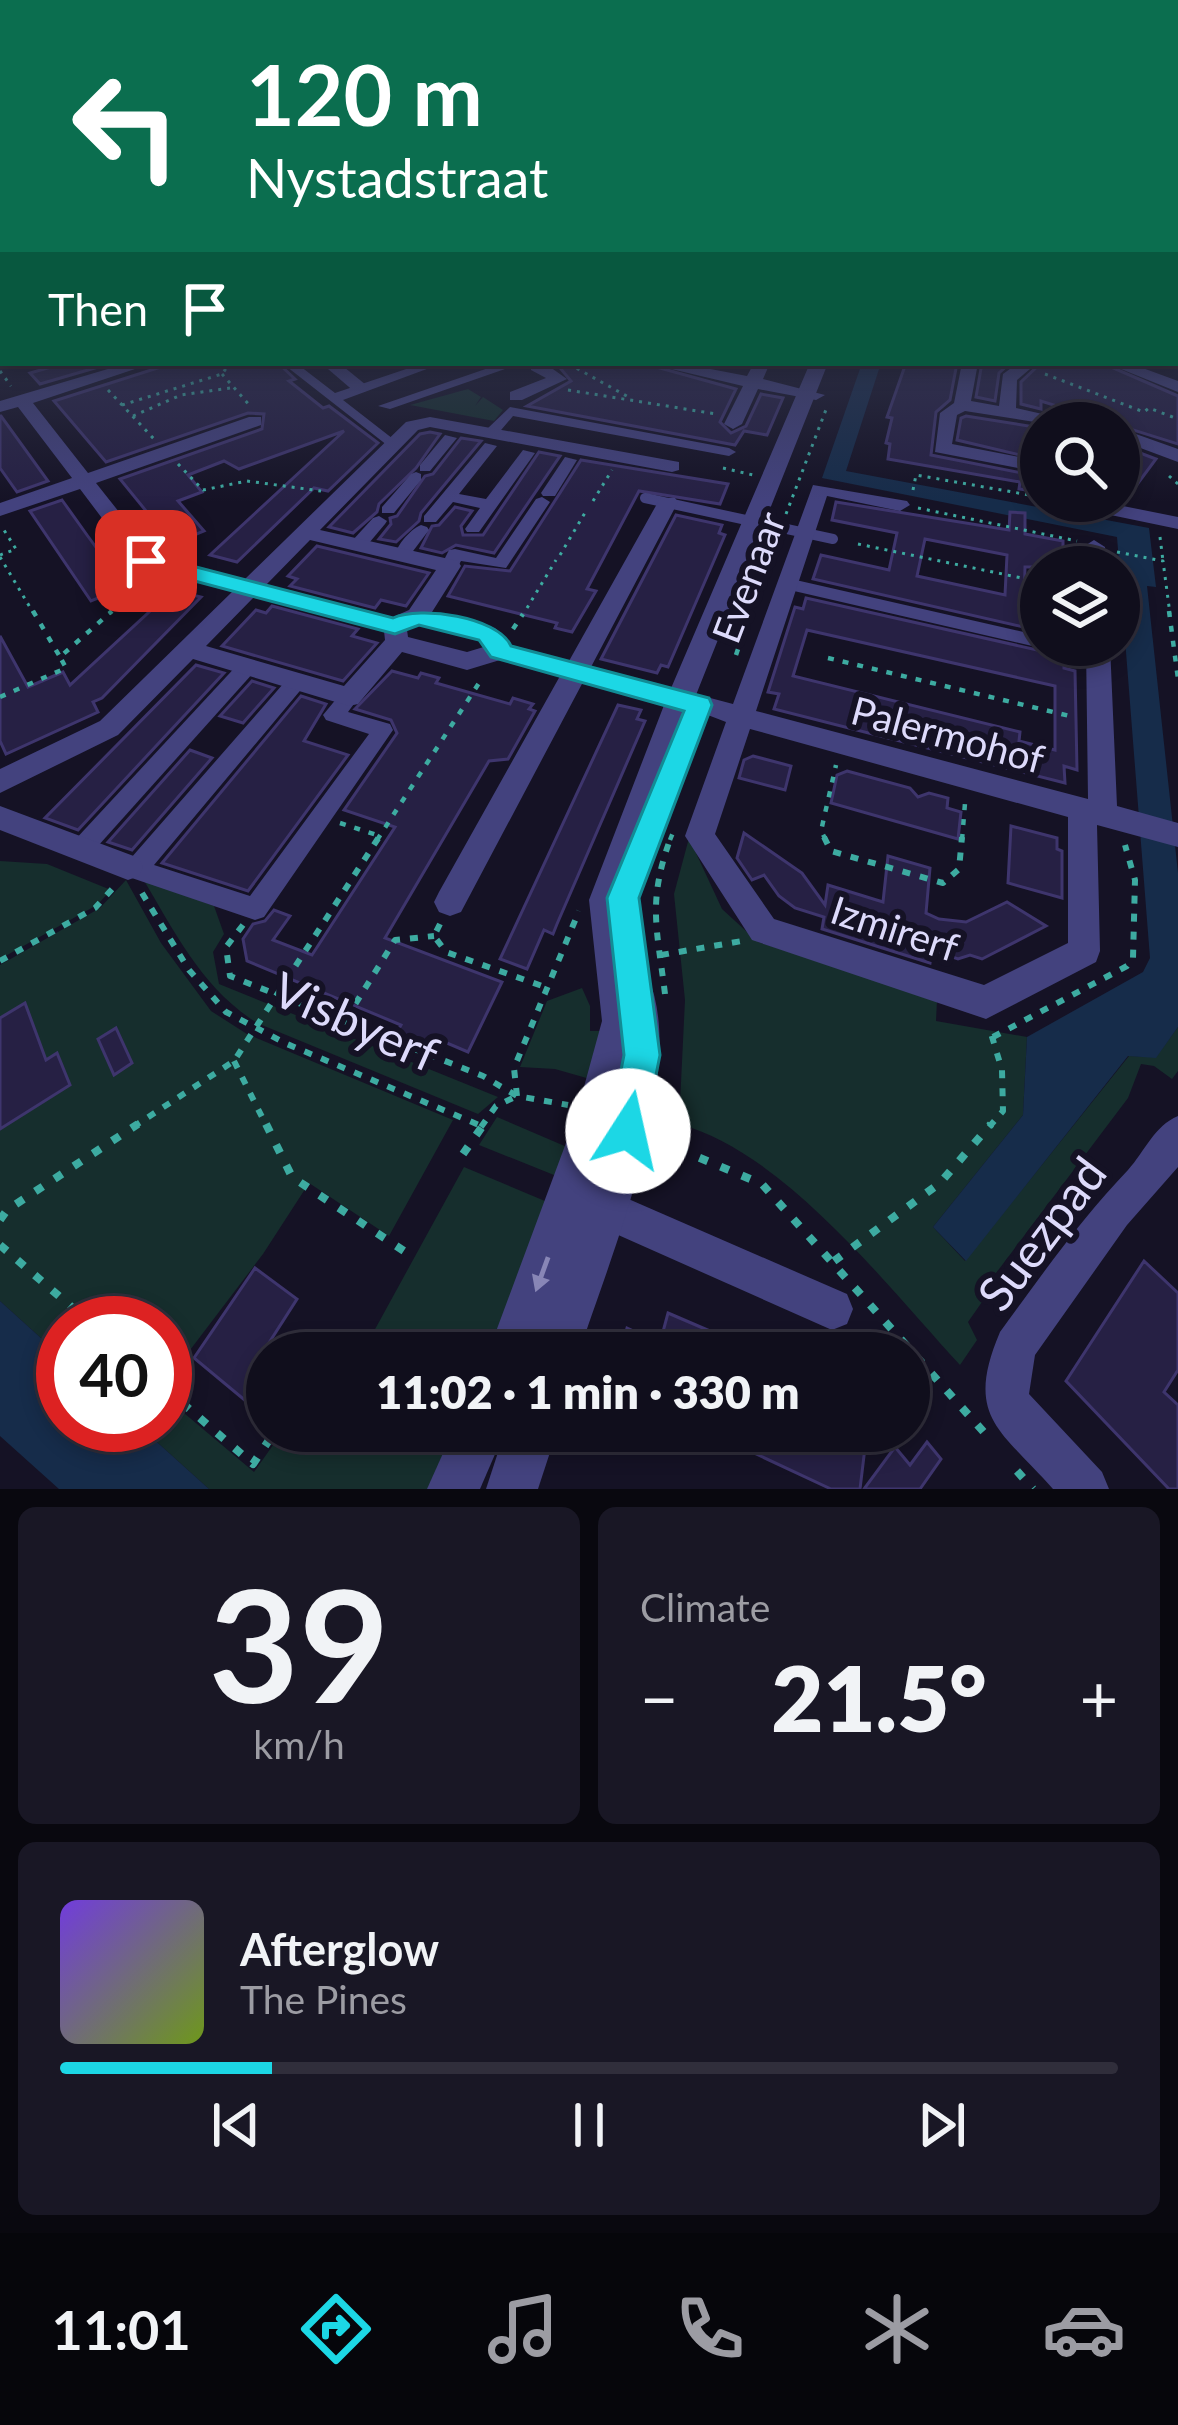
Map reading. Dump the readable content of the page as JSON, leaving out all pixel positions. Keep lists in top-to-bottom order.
{
  "streets": {
    "street": [
      "Evenaar",
      "Palermohof",
      "Izmirerf",
      "Suezpad"
    ],
    "path": ["Visbyerf"]
  },
  "crossings": [
    ["Evenaar", "Palermohof"],
    ["Palermohof", "Izmirerf"]
  ],
  "page": {
    "turn": ["120 m", "Nystadstraat"],
    "then": "Then",
    "limit": "40",
    "trip": "11:02 · 1 min · 330 m",
    "tile": [
      ["39", "km/h"],
      "Climate"
    ],
    "heat": ["−", "21.5°", "+"],
    "song": ["Afterglow", "The Pines"],
    "tabs": "11:01"
  }
}
